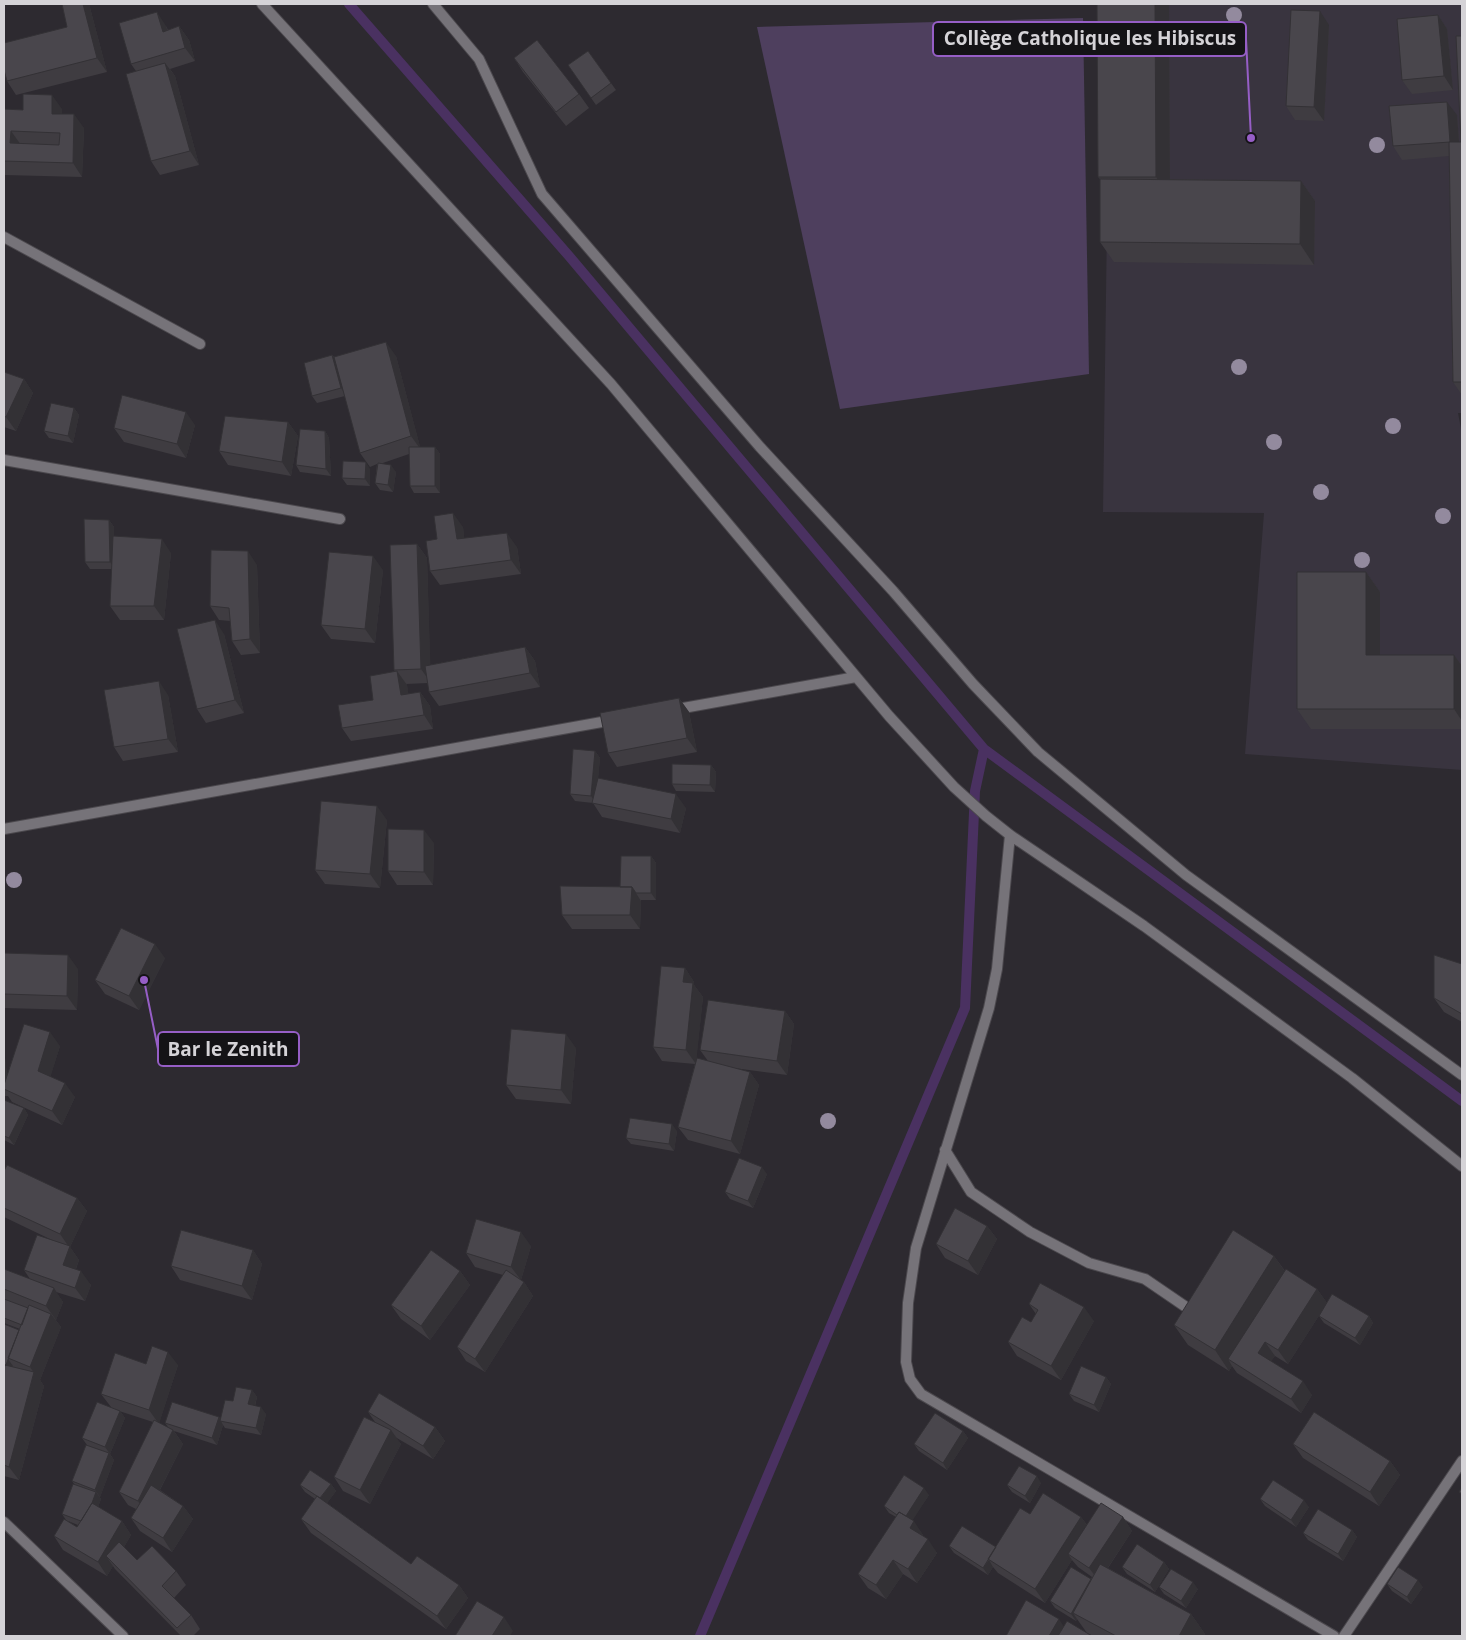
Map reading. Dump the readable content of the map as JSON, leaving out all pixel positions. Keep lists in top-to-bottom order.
{
  "places": ["Collège Catholique les Hibiscus", "Bar le Zenith"]
}
